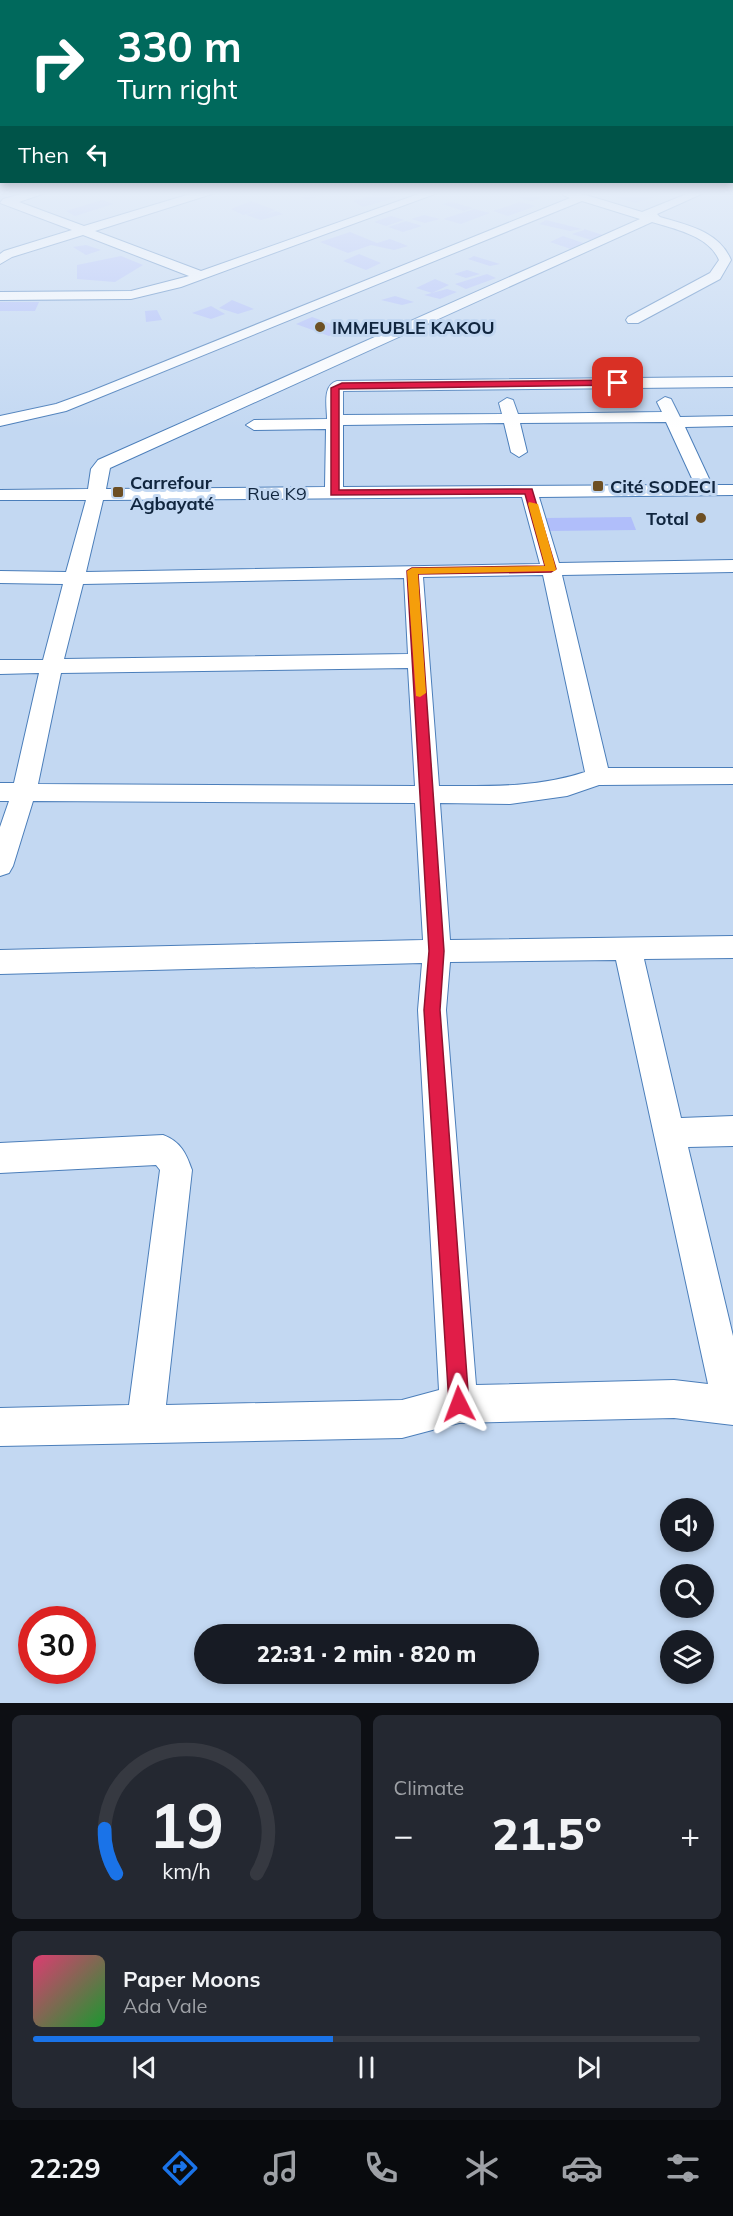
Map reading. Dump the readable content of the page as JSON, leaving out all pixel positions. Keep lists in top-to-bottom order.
{
  "streets": {
    "street": ["Rue K9"]
  },
  "places": {
    "other": ["IMMEUBLE KAKOU", "Total"],
    "transit": ["Cité SODECI", "Carrefour Agbayaté"]
  },
  "page": {
    "turn": ["330 m", "Turn right"],
    "then": "Then",
    "limit": "30",
    "trip": "22:31 · 2 min · 820 m",
    "tile": "Climate",
    "heat": ["−", "21.5°", "+"],
    "song": ["Paper Moons", "Ada Vale"],
    "tabs": "22:29",
    "gauge": ["19", "km/h"]
  }
}
